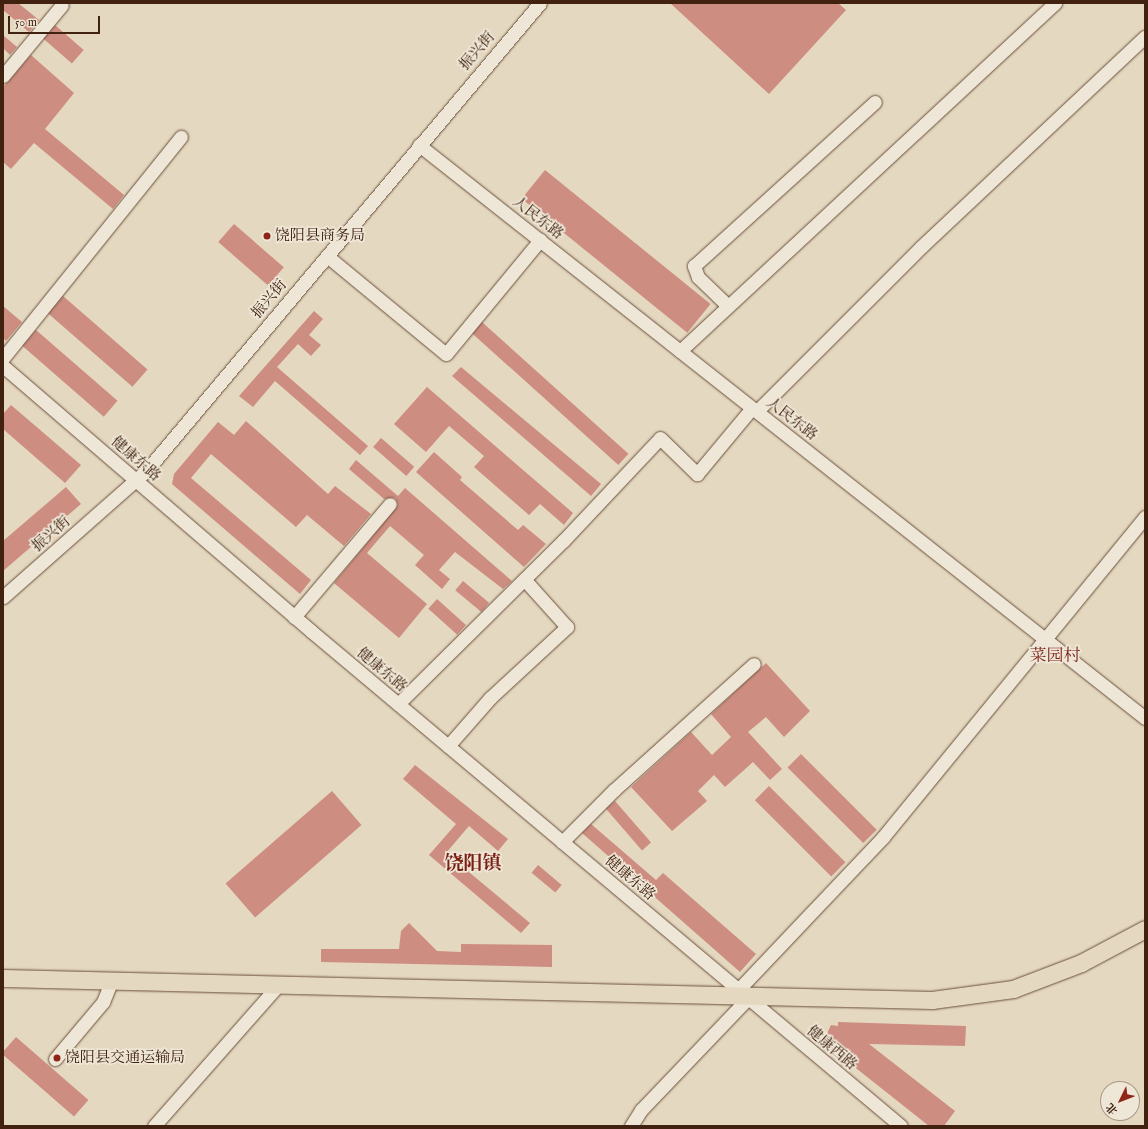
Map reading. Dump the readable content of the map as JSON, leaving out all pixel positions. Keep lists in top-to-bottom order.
{
  "streets": {
    "street": [
      "振兴街",
      "人民东路",
      "健康东路",
      "健康西路"
    ]
  },
  "crossings": [
    ["振兴街", "人民东路"],
    ["振兴街", "健康东路"],
    ["健康东路", "健康西路"]
  ],
  "districts": ["菜园村", "饶阳镇"],
  "places": ["饶阳县商务局", "饶阳县交通运输局"],
  "scale_bar": "50 m",
  "north": "bottom left"
}
